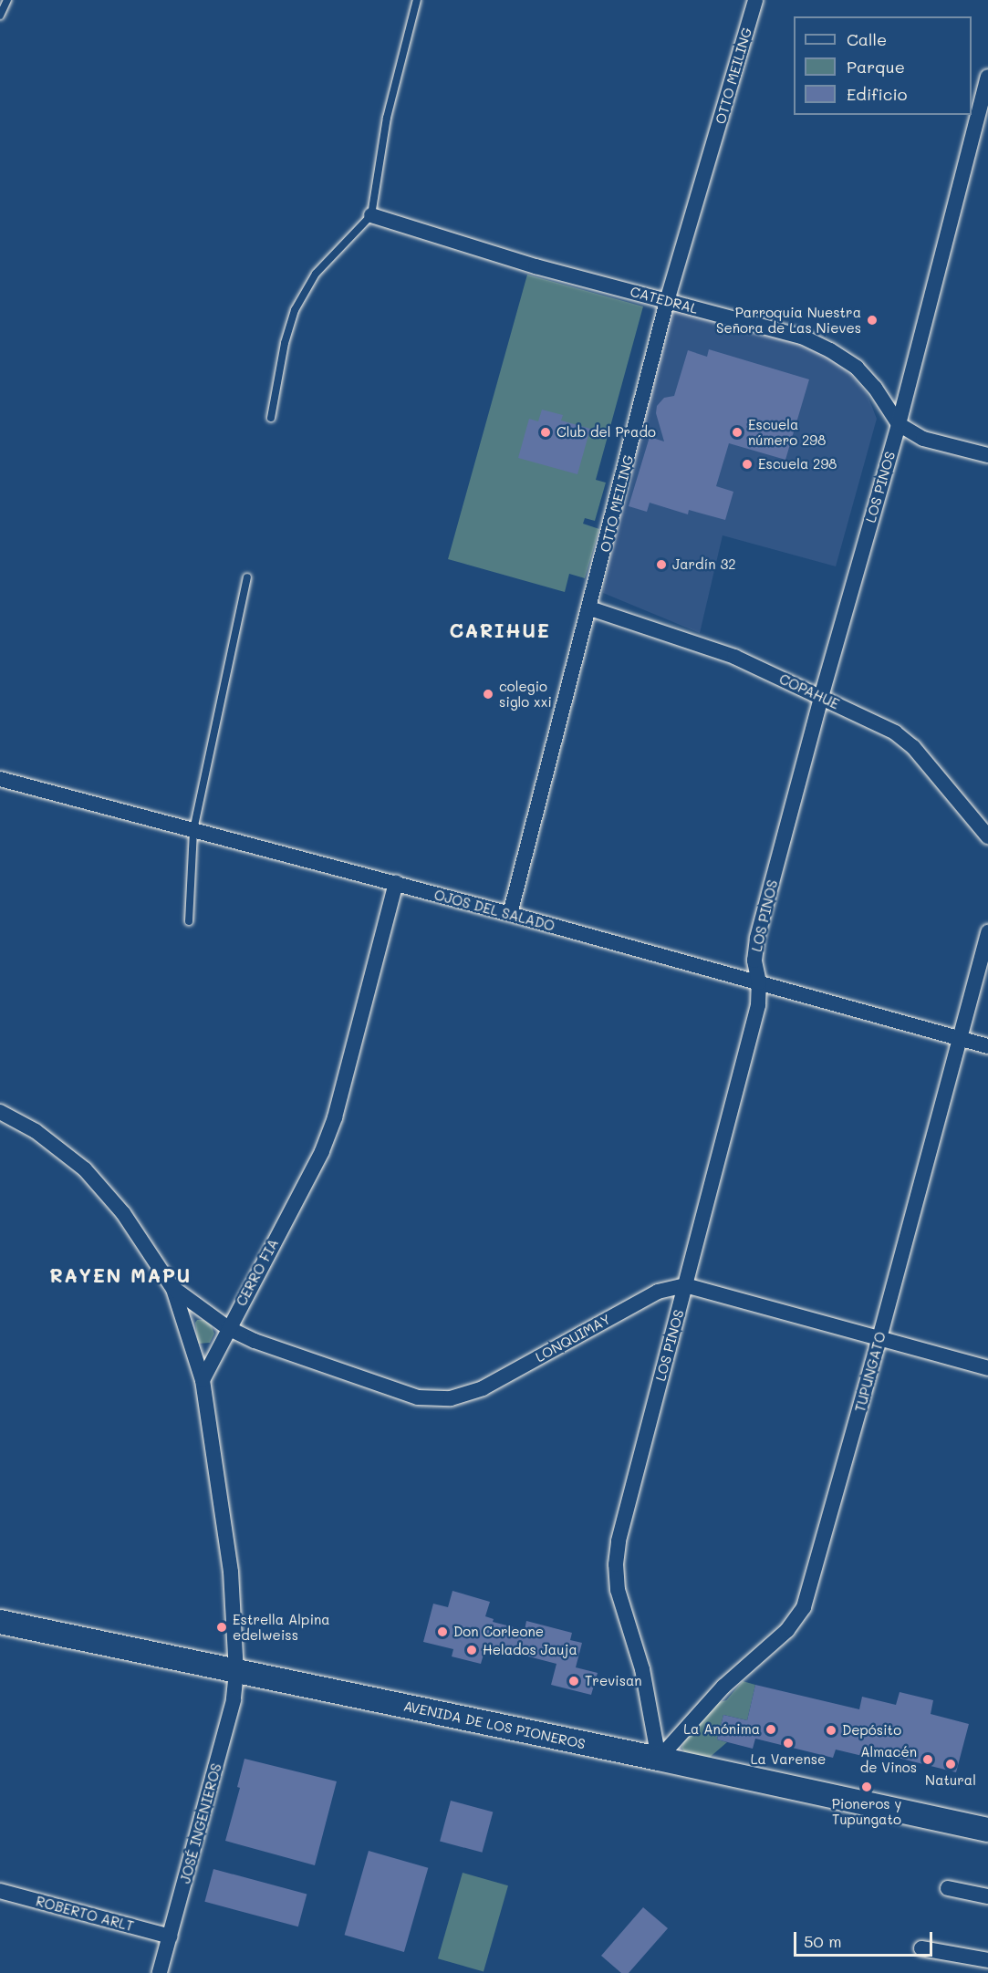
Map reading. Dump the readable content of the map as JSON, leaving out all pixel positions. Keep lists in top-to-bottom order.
{
  "streets": {
    "main road": ["AVENIDA DE LOS PIONEROS"],
    "street": [
      "OTTO MEILING",
      "CATEDRAL",
      "LOS PINOS",
      "COPAHUE",
      "OJOS DEL SALADO",
      "CERRO FIA",
      "LONQUIMAY",
      "TUPUNGATO",
      "JOSÉ INGENIEROS",
      "ROBERTO ARLT"
    ]
  },
  "crossings": [
    ["OTTO MEILING", "CATEDRAL"],
    ["OTTO MEILING", "COPAHUE"],
    ["OTTO MEILING", "OJOS DEL SALADO"],
    ["CATEDRAL", "LOS PINOS"],
    ["LOS PINOS", "COPAHUE"],
    ["LOS PINOS", "OJOS DEL SALADO"],
    ["LOS PINOS", "LONQUIMAY"],
    ["LOS PINOS", "TUPUNGATO"],
    ["LOS PINOS", "AVENIDA DE LOS PIONEROS"],
    ["OJOS DEL SALADO", "CERRO FIA"],
    ["OJOS DEL SALADO", "TUPUNGATO"],
    ["CERRO FIA", "LONQUIMAY"],
    ["LONQUIMAY", "TUPUNGATO"],
    ["TUPUNGATO", "AVENIDA DE LOS PIONEROS"],
    ["AVENIDA DE LOS PIONEROS", "JOSÉ INGENIEROS"],
    ["JOSÉ INGENIEROS", "ROBERTO ARLT"]
  ],
  "districts": ["CARIHUE", "RAYEN MAPU"],
  "places": [
    "Parroquia Nuestra Señora de Las Nieves",
    "Club del Prado",
    "Escuela número 298",
    "Escuela 298",
    "Jardín 32",
    "colegio siglo xxi",
    "Estrella Alpina edelweiss",
    "Don Corleone",
    "Helados Jauja",
    "Trevisan",
    "La Anónima",
    "Depósito",
    "La Varense",
    "Almacén de Vinos",
    "Natural",
    "Pioneros y Tupungato"
  ],
  "legend": ["Calle", "Parque", "Edificio"],
  "scale_bar": "50 m"
}
